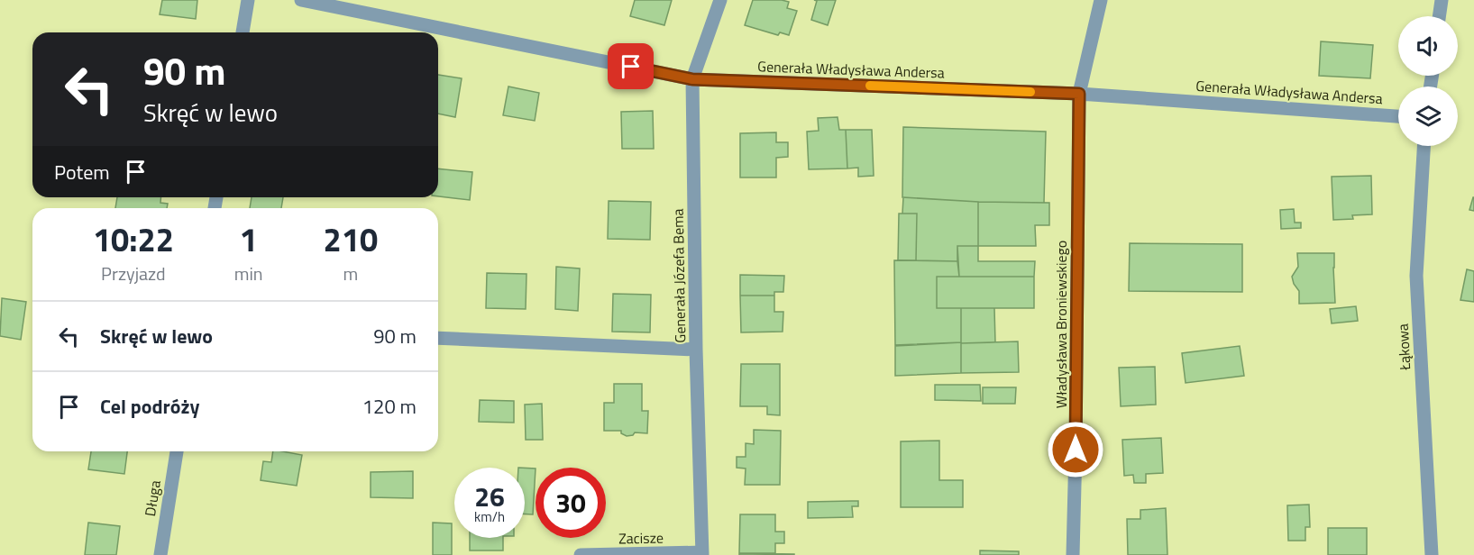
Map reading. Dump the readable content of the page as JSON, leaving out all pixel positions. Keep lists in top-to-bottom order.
{
  "streets": {
    "street": [
      "Generała Władysława Andersa",
      "Generała Józefa Bema",
      "Władysława Broniewskiego",
      "Łąkowa",
      "Długa",
      "Zacisze"
    ]
  },
  "crossings": [
    ["Generała Władysława Andersa", "Generała Józefa Bema"],
    ["Generała Władysława Andersa", "Władysława Broniewskiego"],
    ["Generała Józefa Bema", "Zacisze"]
  ],
  "page": {
    "turn": ["90 m", "Skręć w lewo"],
    "then": "Potem",
    "eta": [
      "10:22",
      "Przyjazd",
      "1",
      "min",
      "210",
      "m"
    ],
    "list": [
      {
        "name": "Skręć w lewo",
        "value": "90 m"
      },
      {
        "name": "Cel podróży",
        "value": "120 m"
      }
    ],
    "speed": "26 km/h",
    "limit": "30"
  }
}
